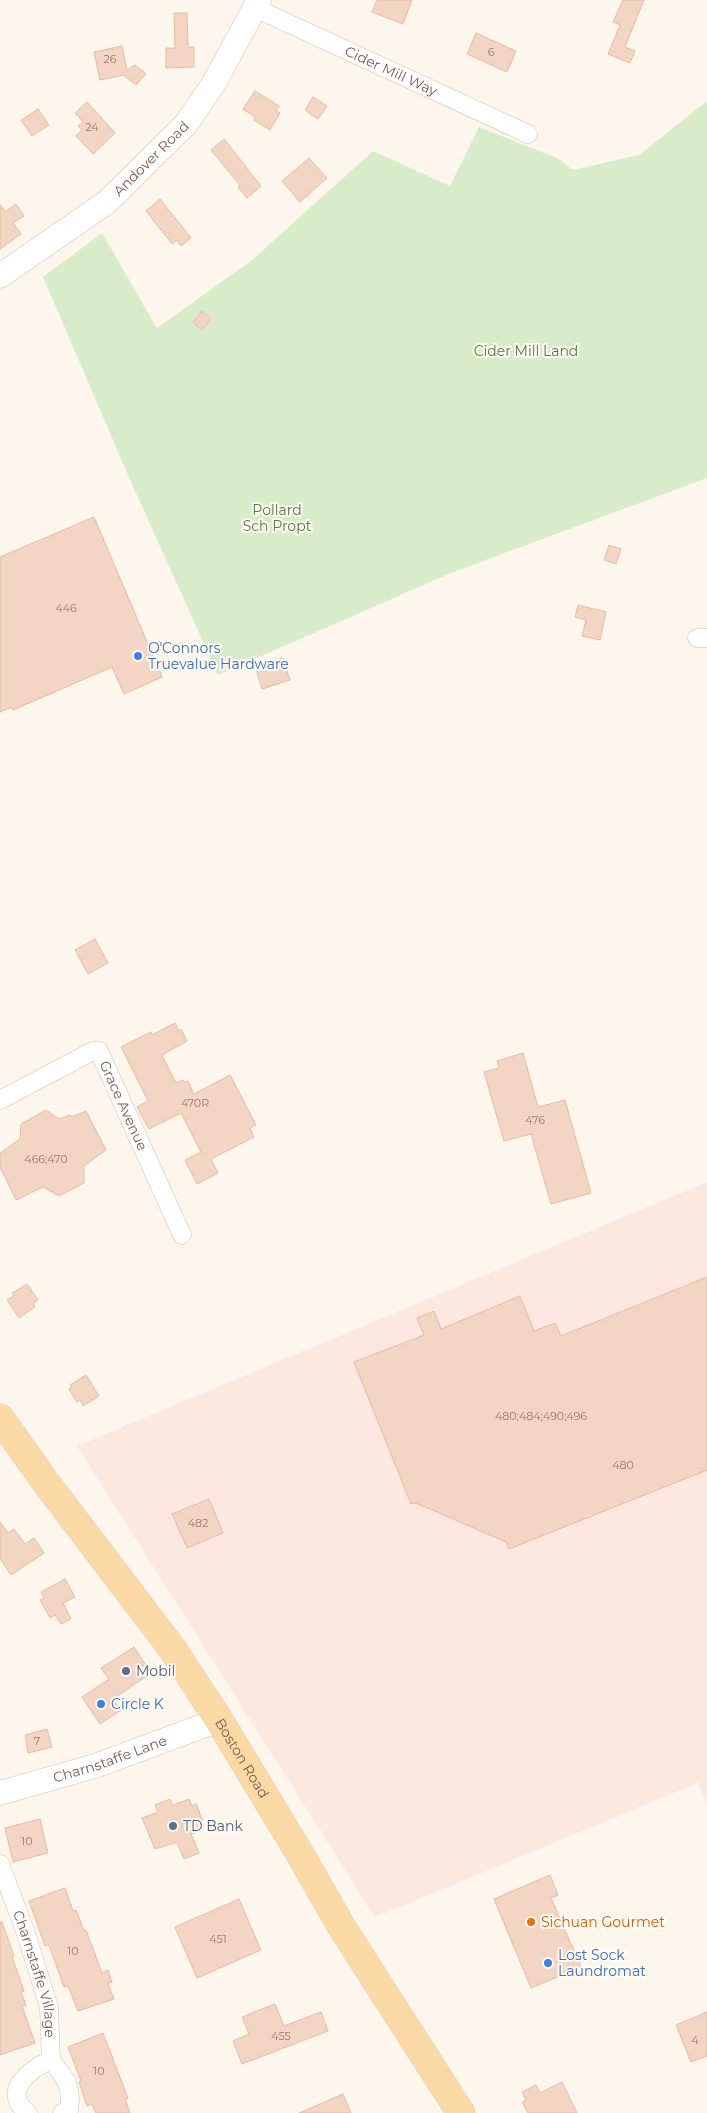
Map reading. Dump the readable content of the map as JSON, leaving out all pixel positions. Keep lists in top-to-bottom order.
{
  "streets": {
    "main road": ["Andover Road", "Charnstaffe Lane", "Boston Road"],
    "street": ["Cider Mill Way", "Grace Avenue", "Charnstaffe Village"]
  },
  "crossings": [
    ["Cider Mill Way", "Andover Road"],
    ["Charnstaffe Lane", "Boston Road"]
  ],
  "parks": ["Cider Mill Land", "Pollard Sch Propt"],
  "places": [
    "O'Connors Truevalue Hardware",
    "Mobil",
    "Circle K",
    "TD Bank",
    "Sichuan Gourmet",
    "Lost Sock Laundromat"
  ],
  "house_numbers": [
    "6",
    "26",
    "24",
    "446",
    "470R",
    "476",
    "466;470",
    "480;484;490;496",
    "480",
    "482",
    "7",
    "10",
    "451",
    "10",
    "455",
    "4",
    "10"
  ]
}
